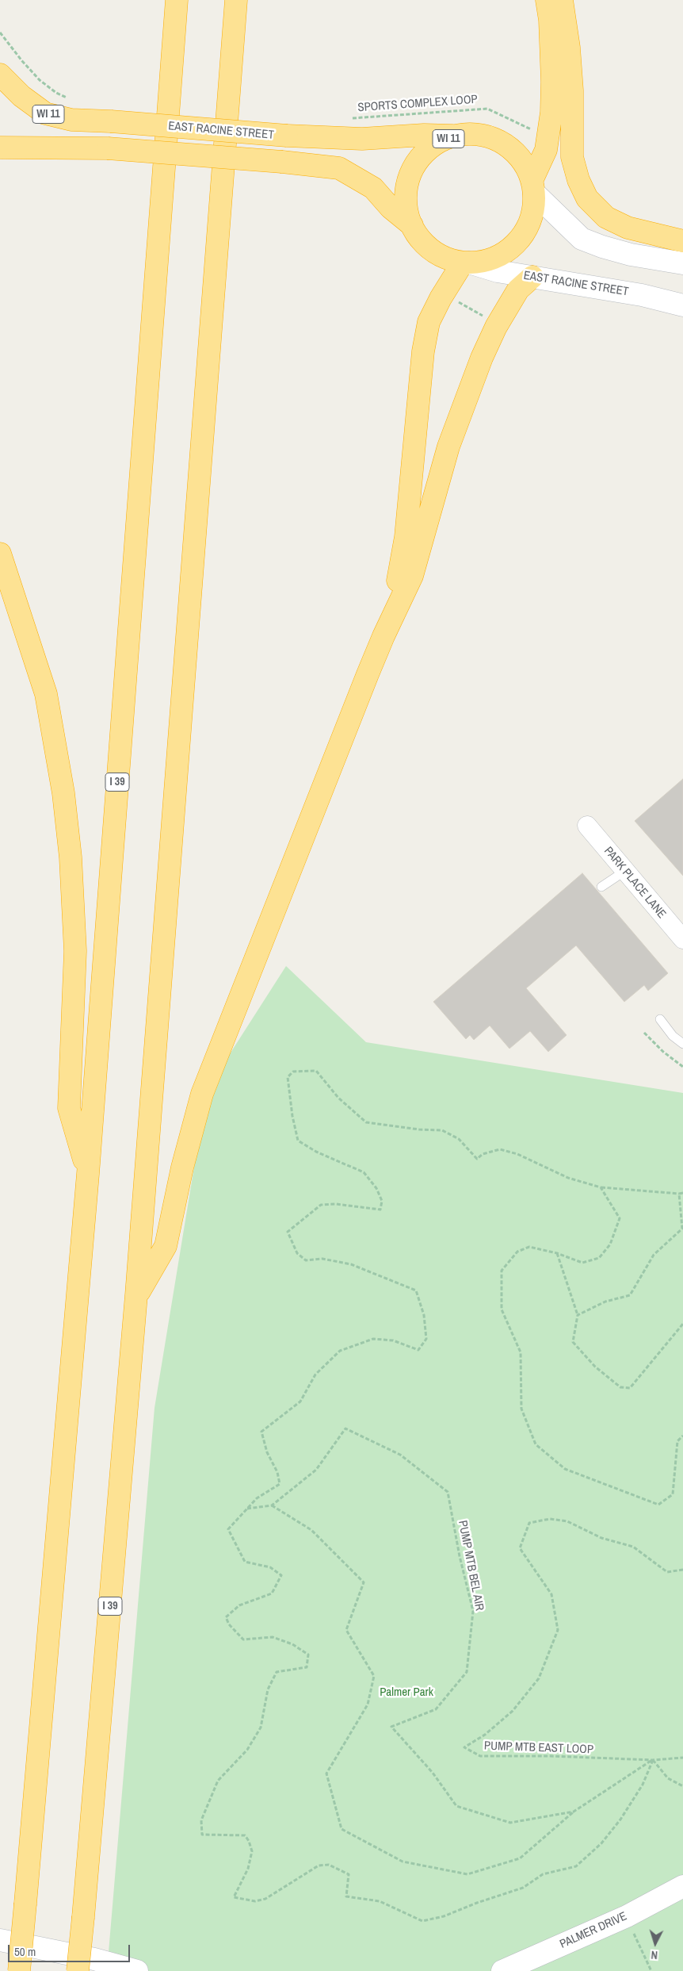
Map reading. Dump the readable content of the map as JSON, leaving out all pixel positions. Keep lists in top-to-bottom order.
{
  "streets": {
    "highway": ["WI 11", "EAST RACINE STREET", "I 39"],
    "main road": ["PALMER DRIVE"],
    "street": ["PARK PLACE LANE"],
    "path": ["SPORTS COMPLEX LOOP", "PUMP MTB BEL AIR", "PUMP MTB EAST LOOP"]
  },
  "crossings": [
    ["SPORTS COMPLEX LOOP", "WI 11"],
    ["WI 11", "EAST RACINE STREET"],
    ["PUMP MTB BEL AIR", "PUMP MTB EAST LOOP"]
  ],
  "parks": ["Palmer Park"],
  "scale_bar": "50 m",
  "north": "bottom"
}
